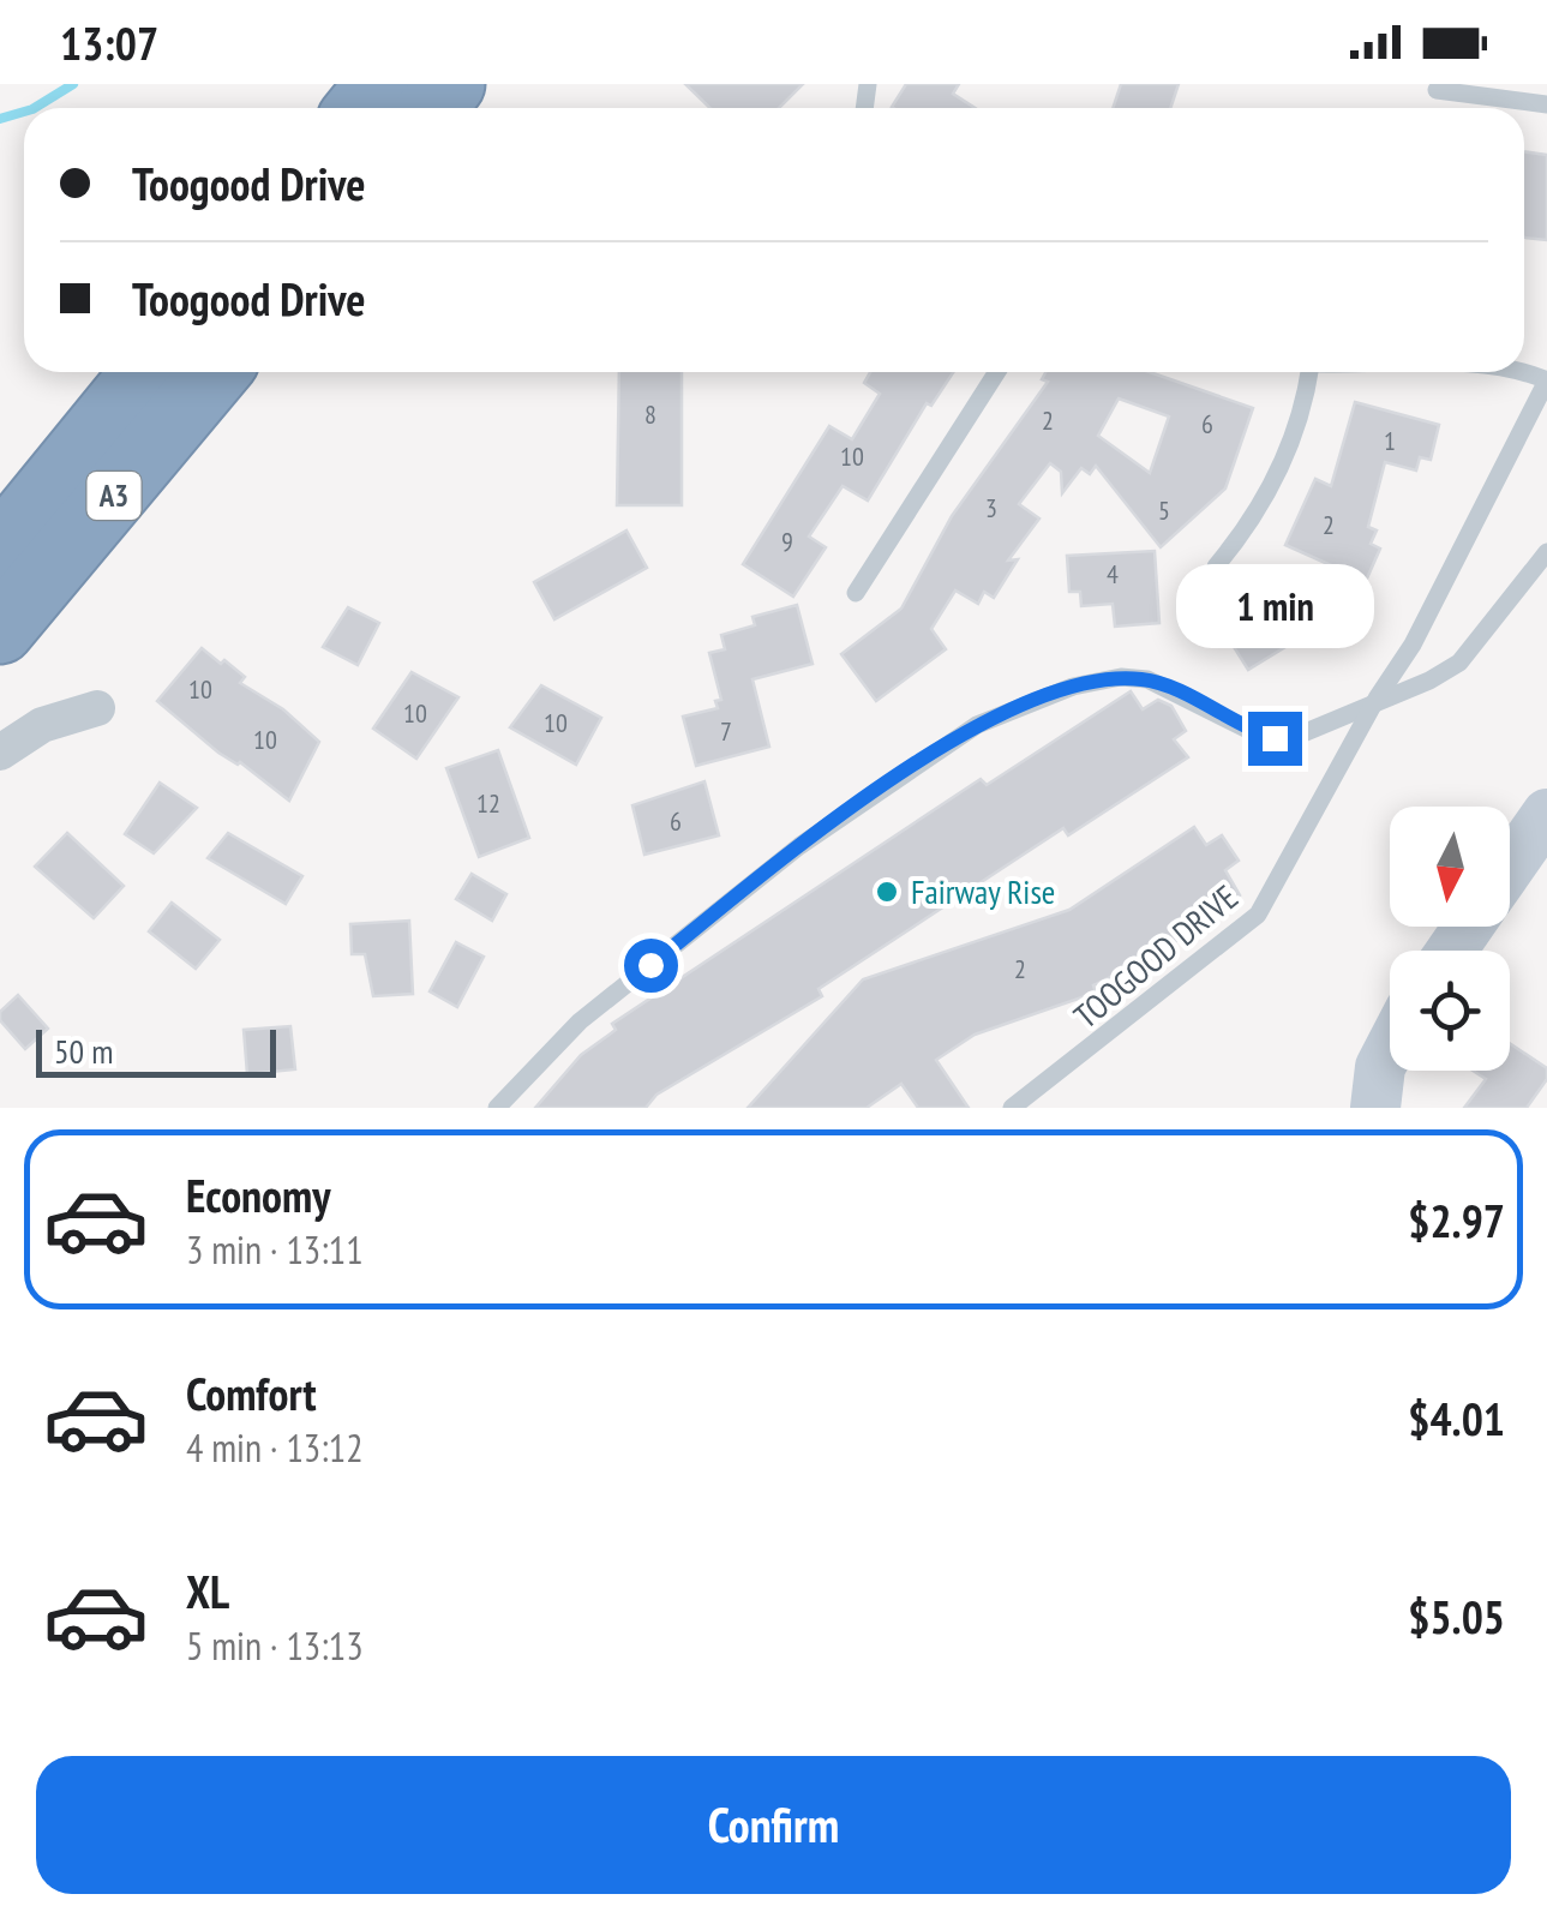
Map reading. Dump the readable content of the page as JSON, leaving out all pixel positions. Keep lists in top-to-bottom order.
{
  "streets": {
    "highway": ["A3"],
    "lane": ["TOOGOOD DRIVE"]
  },
  "places": ["Fairway Rise"],
  "house_numbers": [
    "8",
    "2",
    "6",
    "1",
    "10",
    "3",
    "5",
    "2",
    "9",
    "4",
    "10",
    "10",
    "10",
    "7",
    "10",
    "12",
    "6",
    "2"
  ],
  "scale_bar": "50 m",
  "north": "bottom",
  "page": {
    "status": "13:07",
    "banner": ["Toogood Drive", "Toogood Drive"],
    "bubble": "1 min",
    "scale": "50 m",
    "list": [
      {
        "name": "Economy",
        "note": "3 min · 13:11",
        "value": "$2.97"
      },
      {
        "name": "Comfort",
        "note": "4 min · 13:12",
        "value": "$4.01"
      },
      {
        "name": "XL",
        "note": "5 min · 13:13",
        "value": "$5.05"
      }
    ],
    "buttons": "Confirm"
  }
}
